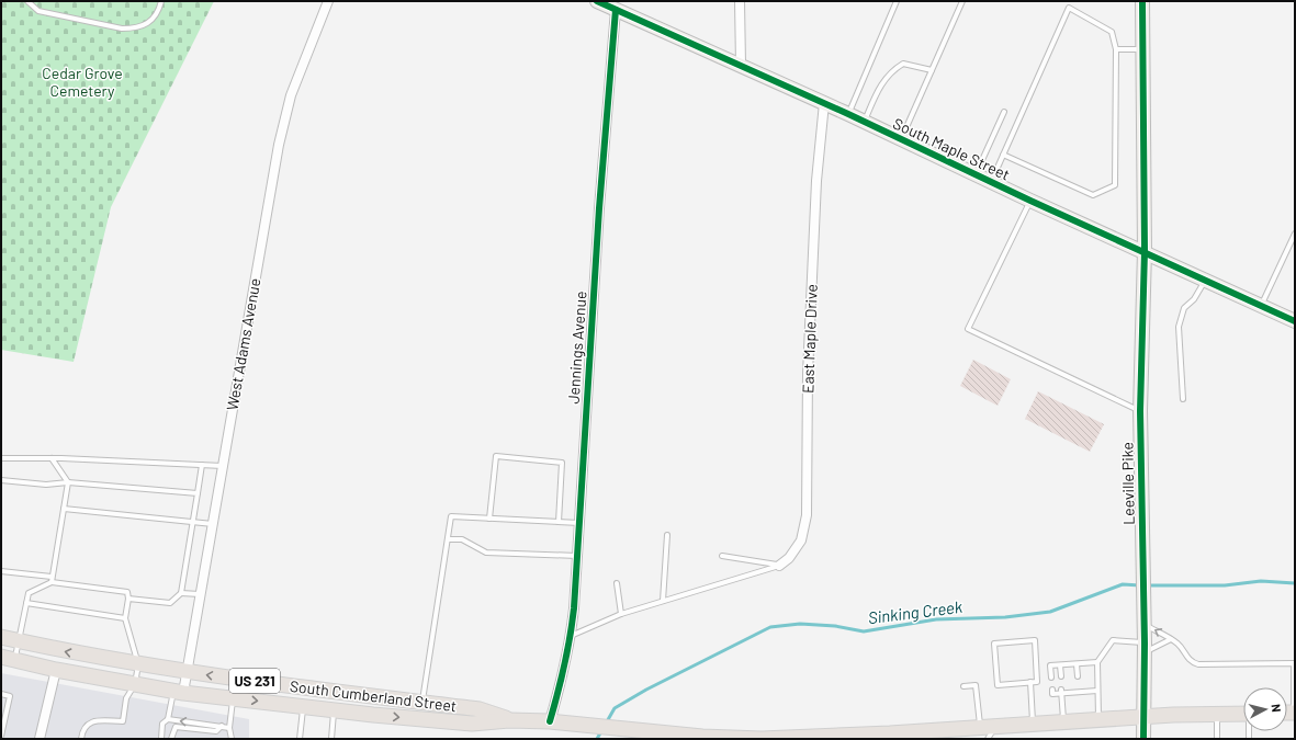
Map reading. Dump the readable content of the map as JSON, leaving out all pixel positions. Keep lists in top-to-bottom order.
{
  "streets": {
    "main road": ["US 231", "South Cumberland Street"],
    "street": [
      "South Maple Street",
      "East Maple Drive",
      "West Adams Avenue",
      "Jennings Avenue",
      "Leeville Pike"
    ]
  },
  "crossings": [
    ["South Maple Street", "East Maple Drive"],
    ["South Maple Street", "Jennings Avenue"],
    ["South Maple Street", "Leeville Pike"],
    ["West Adams Avenue", "South Cumberland Street"],
    ["Jennings Avenue", "South Cumberland Street"],
    ["Leeville Pike", "South Cumberland Street"]
  ],
  "water": ["Sinking Creek"],
  "parks": ["Cedar Grove Cemetery"],
  "north": "right"
}
